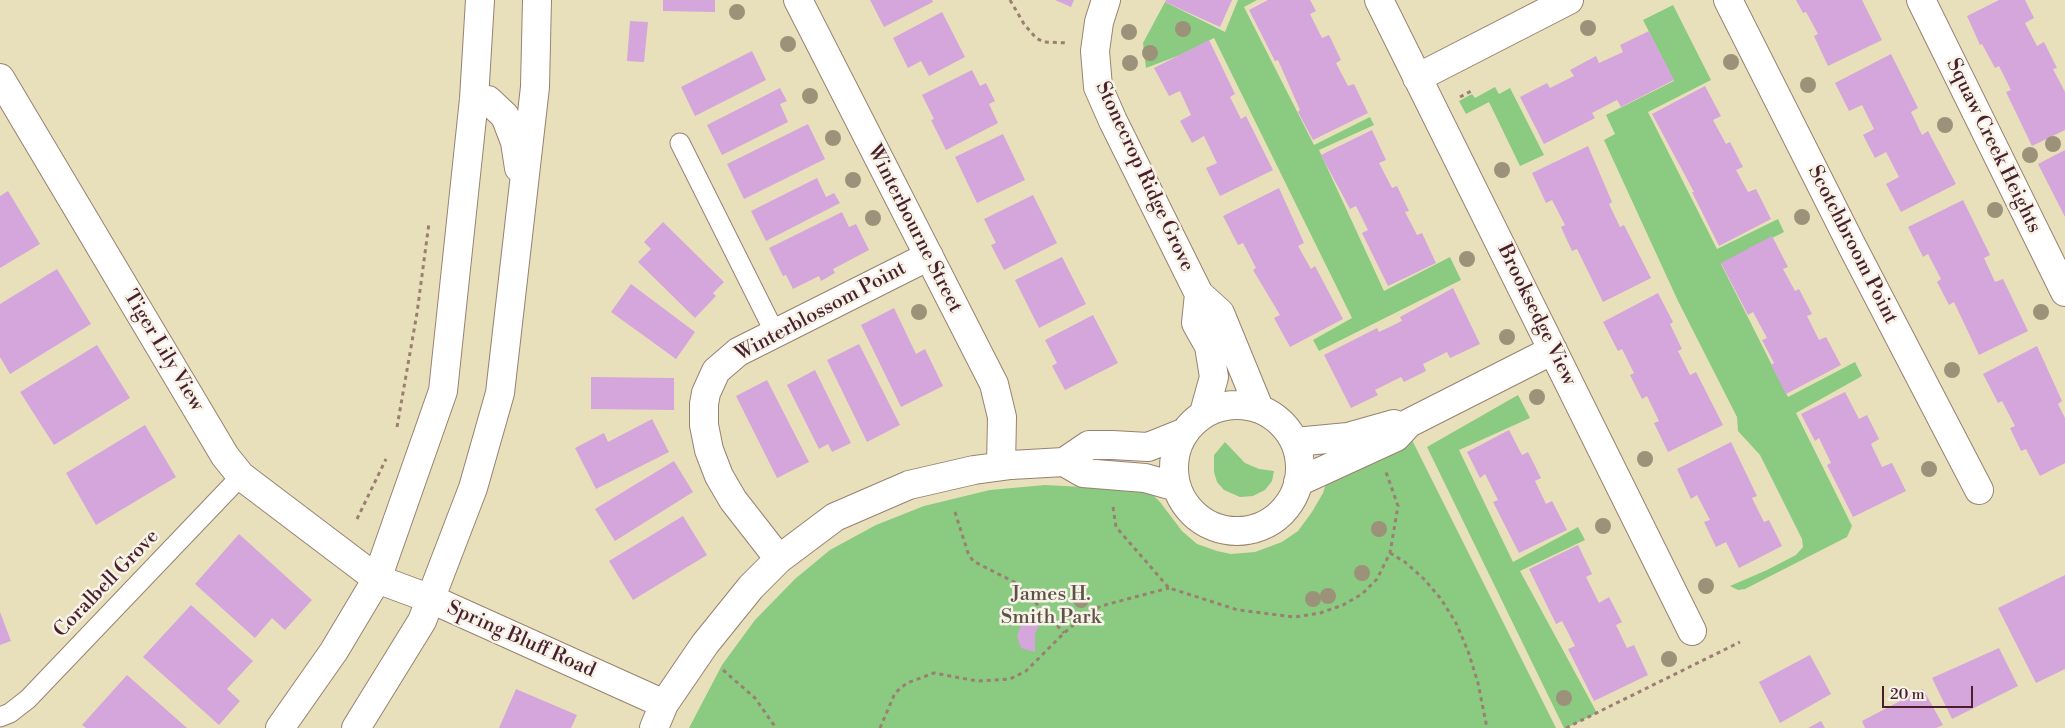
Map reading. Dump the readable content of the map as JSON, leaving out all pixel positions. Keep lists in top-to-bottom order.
{
  "streets": {
    "street": [
      "Squaw Creek Heights",
      "Stonecrop Ridge Grove",
      "Winterbourne Street",
      "Scotchbroom Point",
      "Winterblossom Point",
      "Brooksedge View",
      "Tiger Lily View",
      "Spring Bluff Road"
    ],
    "lane": ["Coralbell Grove"]
  },
  "crossings": [
    ["Winterbourne Street", "Winterblossom Point"],
    ["Tiger Lily View", "Coralbell Grove"],
    ["Tiger Lily View", "Spring Bluff Road"]
  ],
  "parks": ["James H. Smith Park"],
  "scale_bar": "20 m"
}
